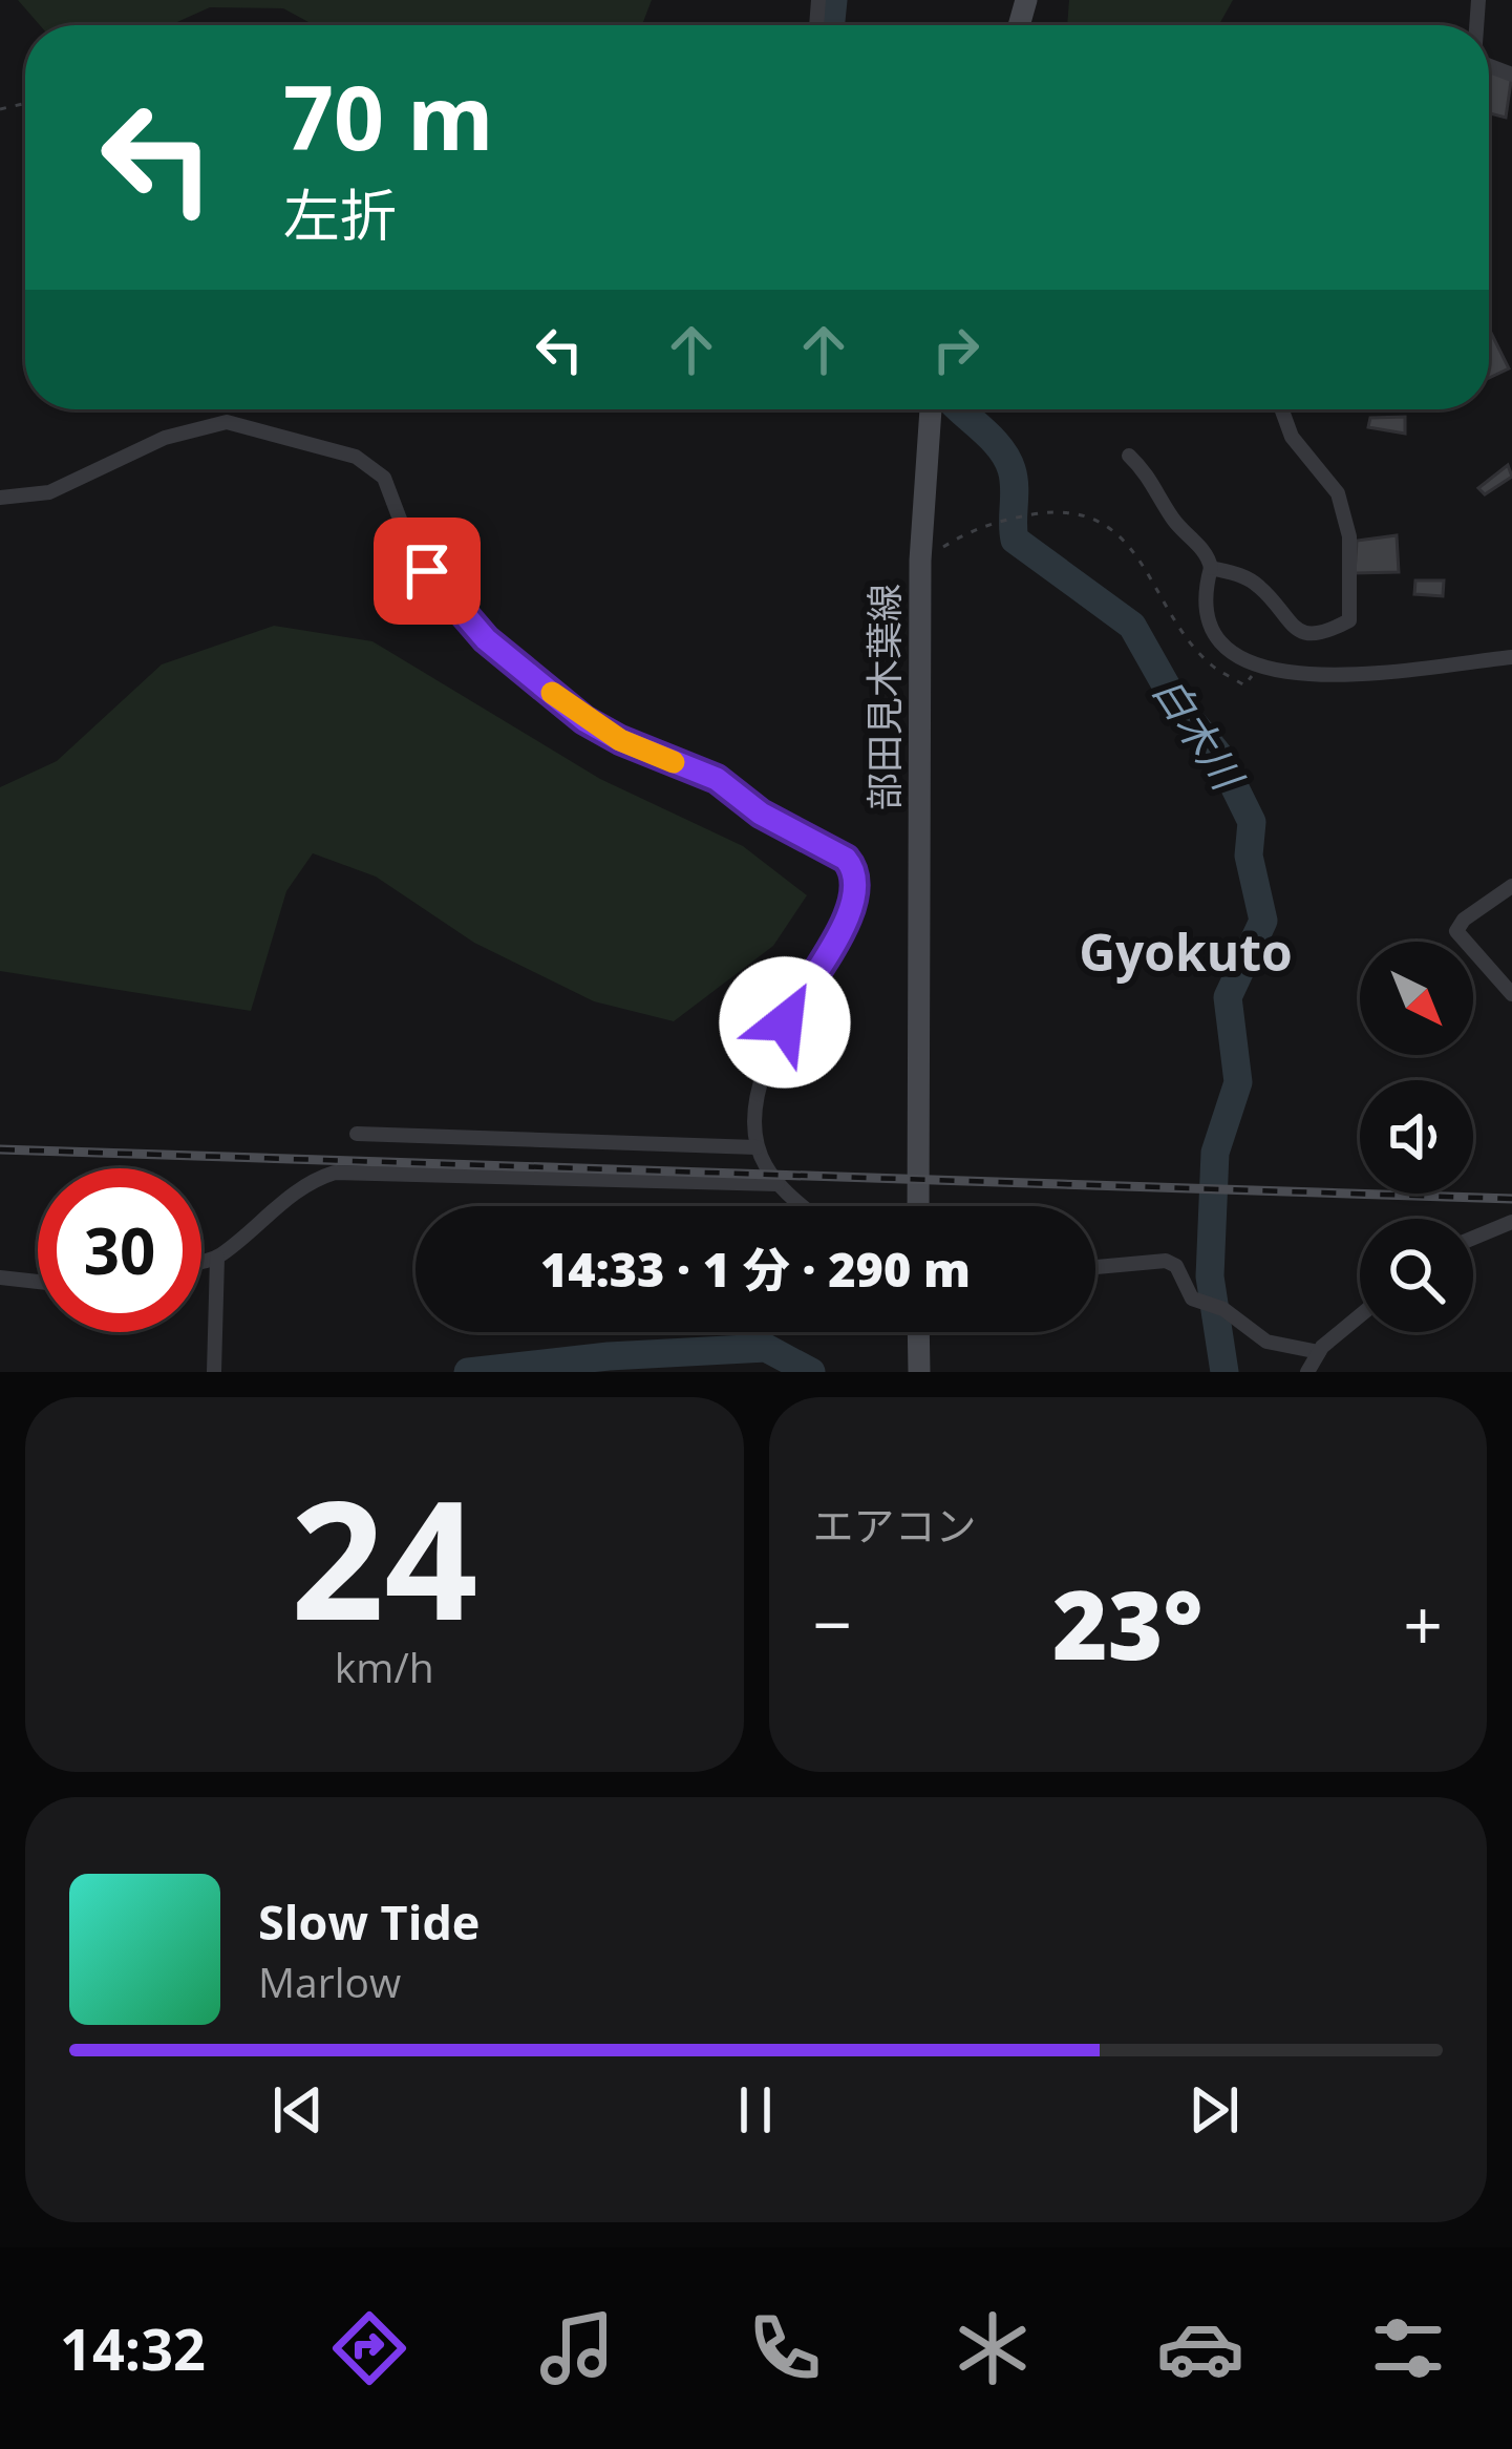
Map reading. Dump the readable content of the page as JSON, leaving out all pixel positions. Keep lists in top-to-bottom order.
{
  "streets": {
    "main road": ["部田見木葉線"]
  },
  "districts": ["Gyokuto"],
  "water": ["白木川"],
  "north": "bottom right",
  "page": {
    "turn": ["70 m", "左折"],
    "limit": "30",
    "trip": "14:33 · 1 分 · 290 m",
    "tile": [
      ["24", "km/h"],
      "エアコン"
    ],
    "heat": ["−", "23°", "+"],
    "song": ["Slow Tide", "Marlow"],
    "tabs": "14:32"
  }
}
